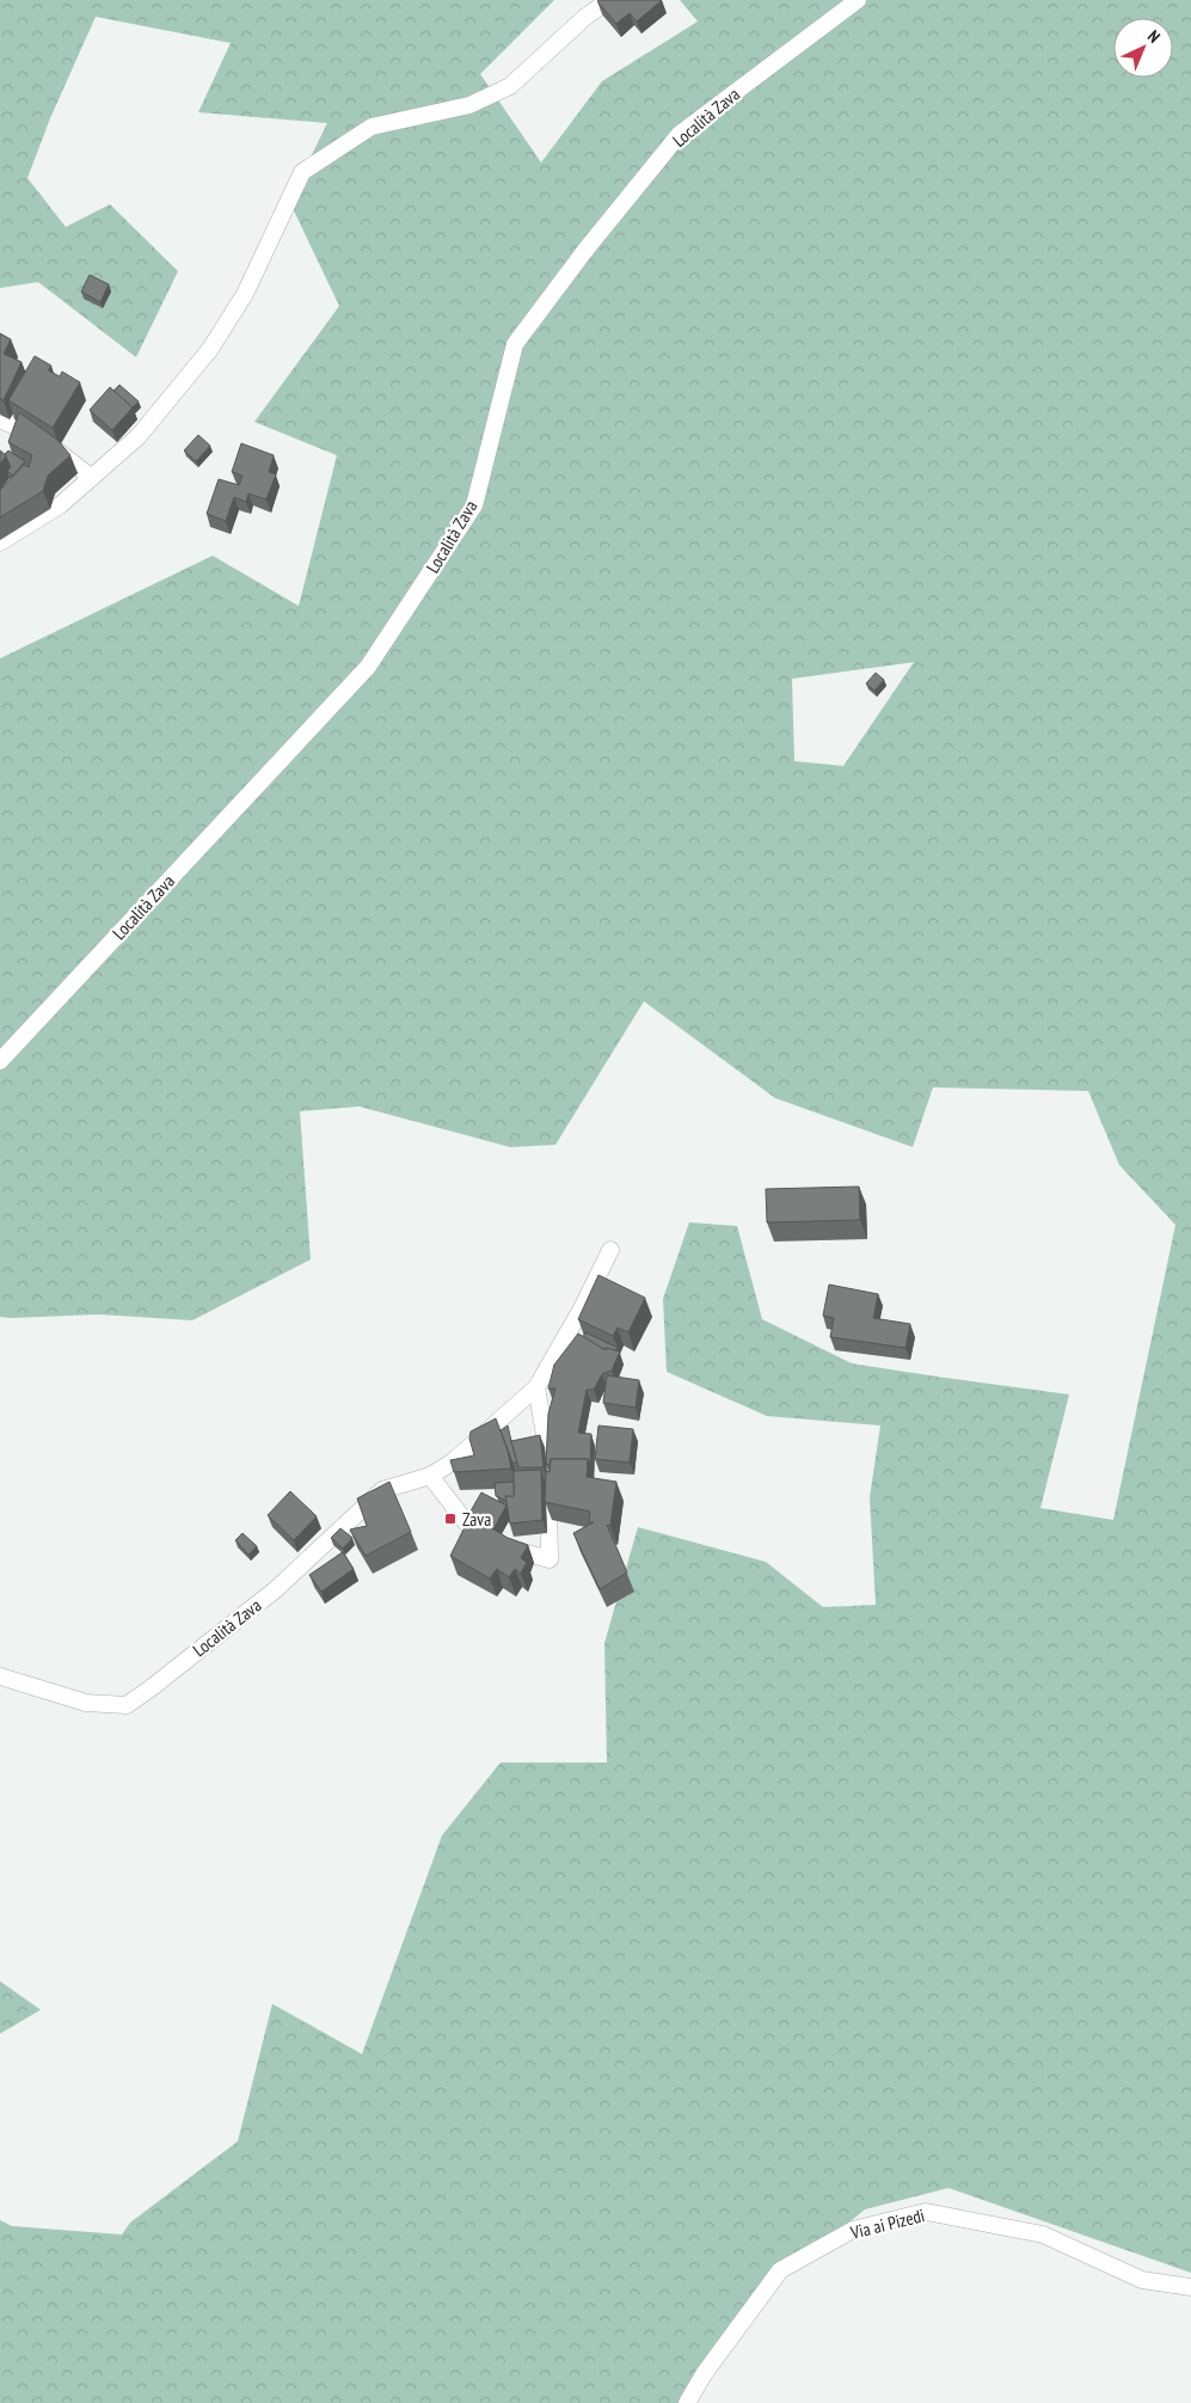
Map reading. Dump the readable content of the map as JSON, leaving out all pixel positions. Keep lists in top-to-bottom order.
{
  "streets": {
    "street": ["Località Zava", "Via ai Pizedi"]
  },
  "places": {
    "transit": ["Zava"]
  },
  "north": "top right"
}
